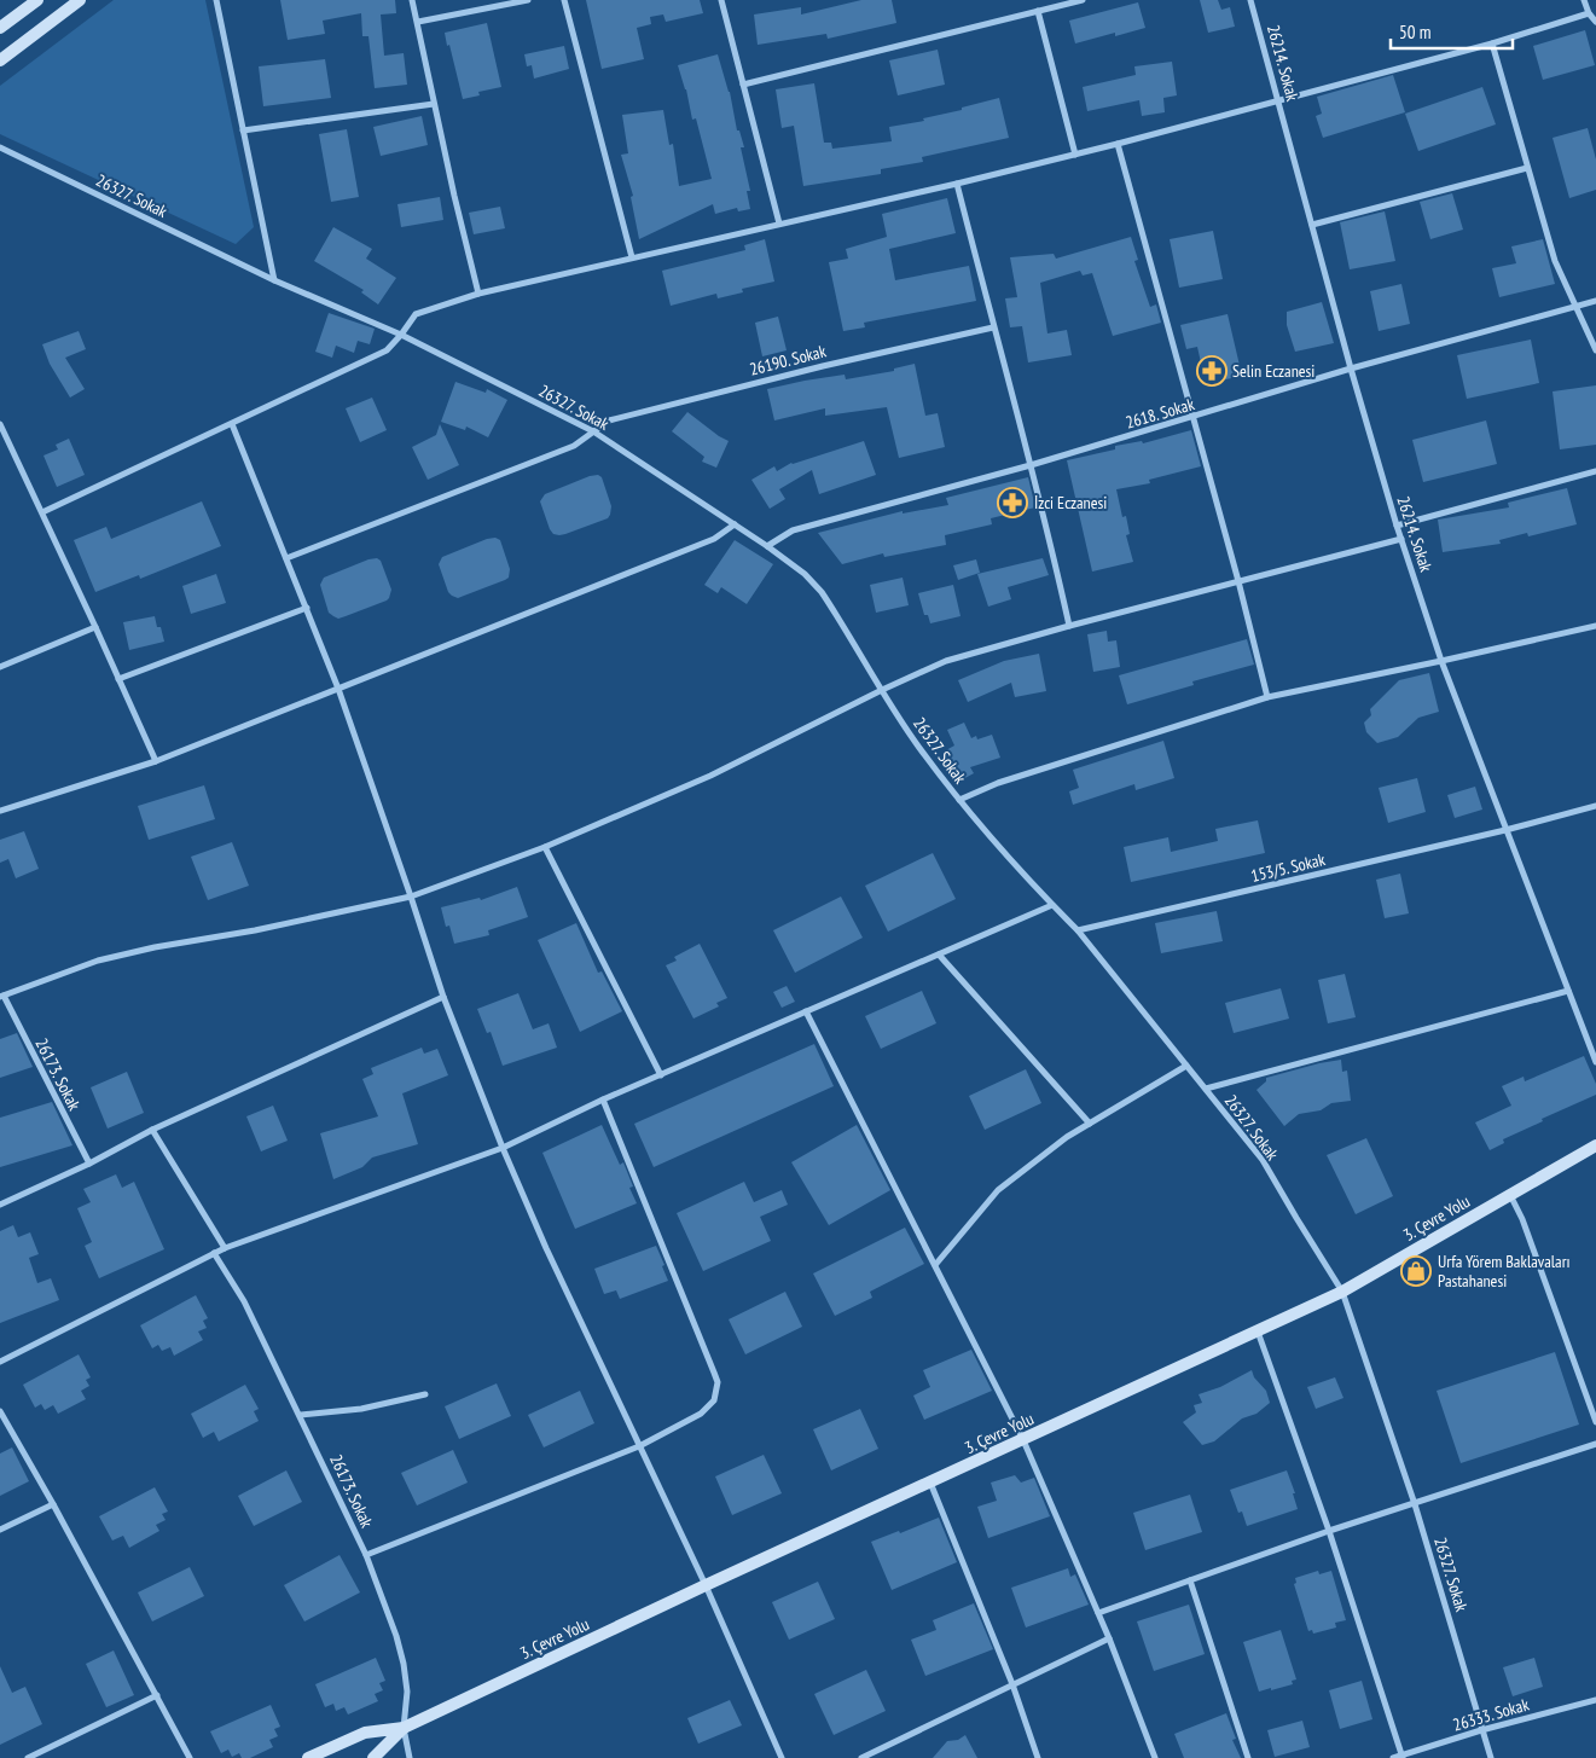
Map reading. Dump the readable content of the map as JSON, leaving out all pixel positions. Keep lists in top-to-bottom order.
{
  "streets": {
    "main road": ["3. Çevre Yolu"],
    "street": [
      "26214. Sokak",
      "26327. Sokak",
      "26190. Sokak",
      "2618. Sokak",
      "153/5. Sokak",
      "26173. Sokak",
      "26333. Sokak"
    ]
  },
  "crossings": [
    ["26214. Sokak", "2618. Sokak"],
    ["26214. Sokak", "153/5. Sokak"],
    ["26327. Sokak", "26190. Sokak"],
    ["26327. Sokak", "2618. Sokak"],
    ["26327. Sokak", "153/5. Sokak"],
    ["26327. Sokak", "3. Çevre Yolu"],
    ["26327. Sokak", "26333. Sokak"],
    ["26173. Sokak", "3. Çevre Yolu"]
  ],
  "places": {
    "pharmacy": ["Selin Eczanesi", "İzci Eczanesi"],
    "shop": ["Urfa Yörem Baklavaları Pastahanesi"]
  },
  "scale_bar": "50 m"
}
